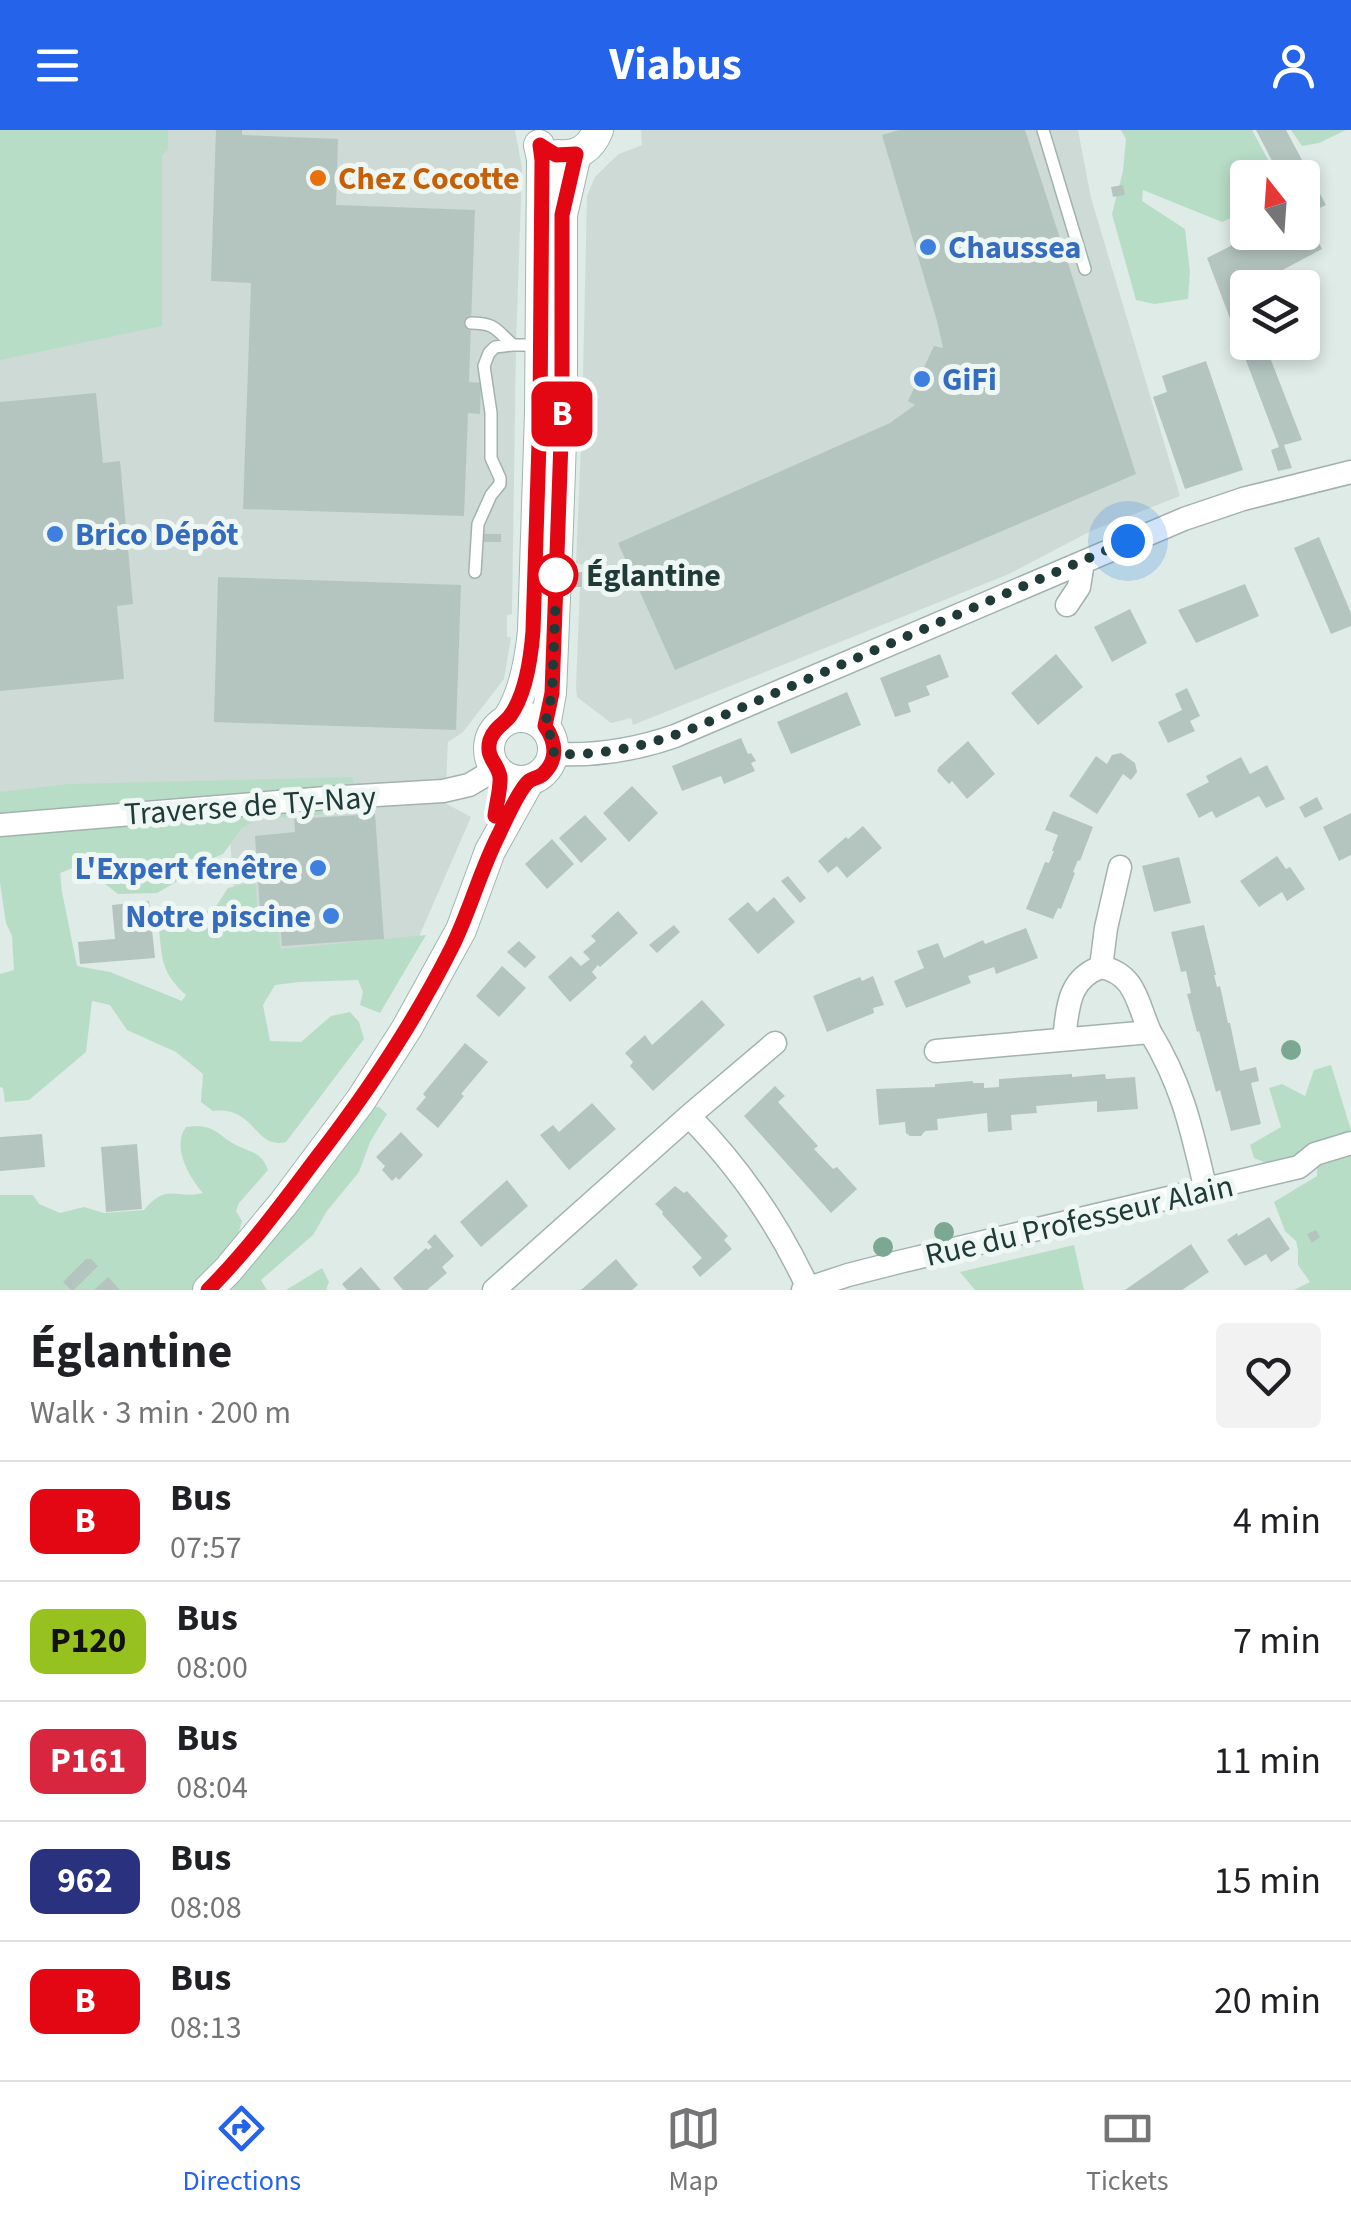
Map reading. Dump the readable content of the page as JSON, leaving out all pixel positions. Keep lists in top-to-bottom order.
{
  "streets": {
    "street": ["Traverse de Ty-Nay", "Rue du Professeur Alain"]
  },
  "places": [
    "Chez Cocotte",
    "Chaussea",
    "GiFi",
    "Brico Dépôt",
    "Églantine",
    "L'Expert fenêtre",
    "Notre piscine"
  ],
  "lines": ["bus line B"],
  "north": "top",
  "page": {
    "header": "Viabus",
    "on_map": "B",
    "heading": ["Églantine", "Walk · 3 min · 200 m"],
    "list": [
      {
        "mark": "B",
        "name": "Bus",
        "note": "07:57",
        "value": "4 min"
      },
      {
        "mark": "P120",
        "name": "Bus",
        "note": "08:00",
        "value": "7 min"
      },
      {
        "mark": "P161",
        "name": "Bus",
        "note": "08:04",
        "value": "11 min"
      },
      {
        "mark": "962",
        "name": "Bus",
        "note": "08:08",
        "value": "15 min"
      },
      {
        "mark": "B",
        "name": "Bus",
        "note": "08:13",
        "value": "20 min"
      }
    ],
    "tabs": ["Directions", "Map", "Tickets"]
  }
}
